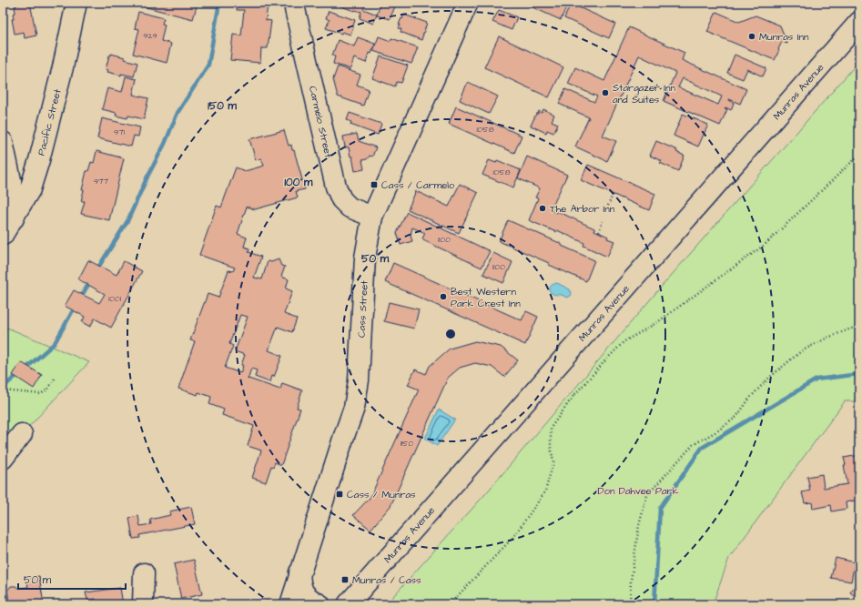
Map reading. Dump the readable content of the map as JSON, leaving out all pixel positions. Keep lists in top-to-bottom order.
{
  "streets": {
    "street": [
      "Munras Avenue",
      "Pacific Street",
      "Carmelo Street",
      "Cass Street"
    ]
  },
  "crossings": [
    ["Carmelo Street", "Cass Street"]
  ],
  "parks": ["Don Dahvee Park"],
  "places": {
    "other": [
      "Munras Inn",
      "Stargazer Inn and Suites",
      "The Arbor Inn",
      "Best Western Park Crest Inn"
    ],
    "transit": ["Cass / Carmelo", "Cass / Munras", "Munras / Cass"]
  },
  "house_numbers": [
    "929",
    "1058",
    "971",
    "1058",
    "977",
    "1100",
    "1100",
    "1001",
    "1150"
  ],
  "scale_bar": "50 m",
  "rings": ["150 m", "100 m", "50 m"]
}
